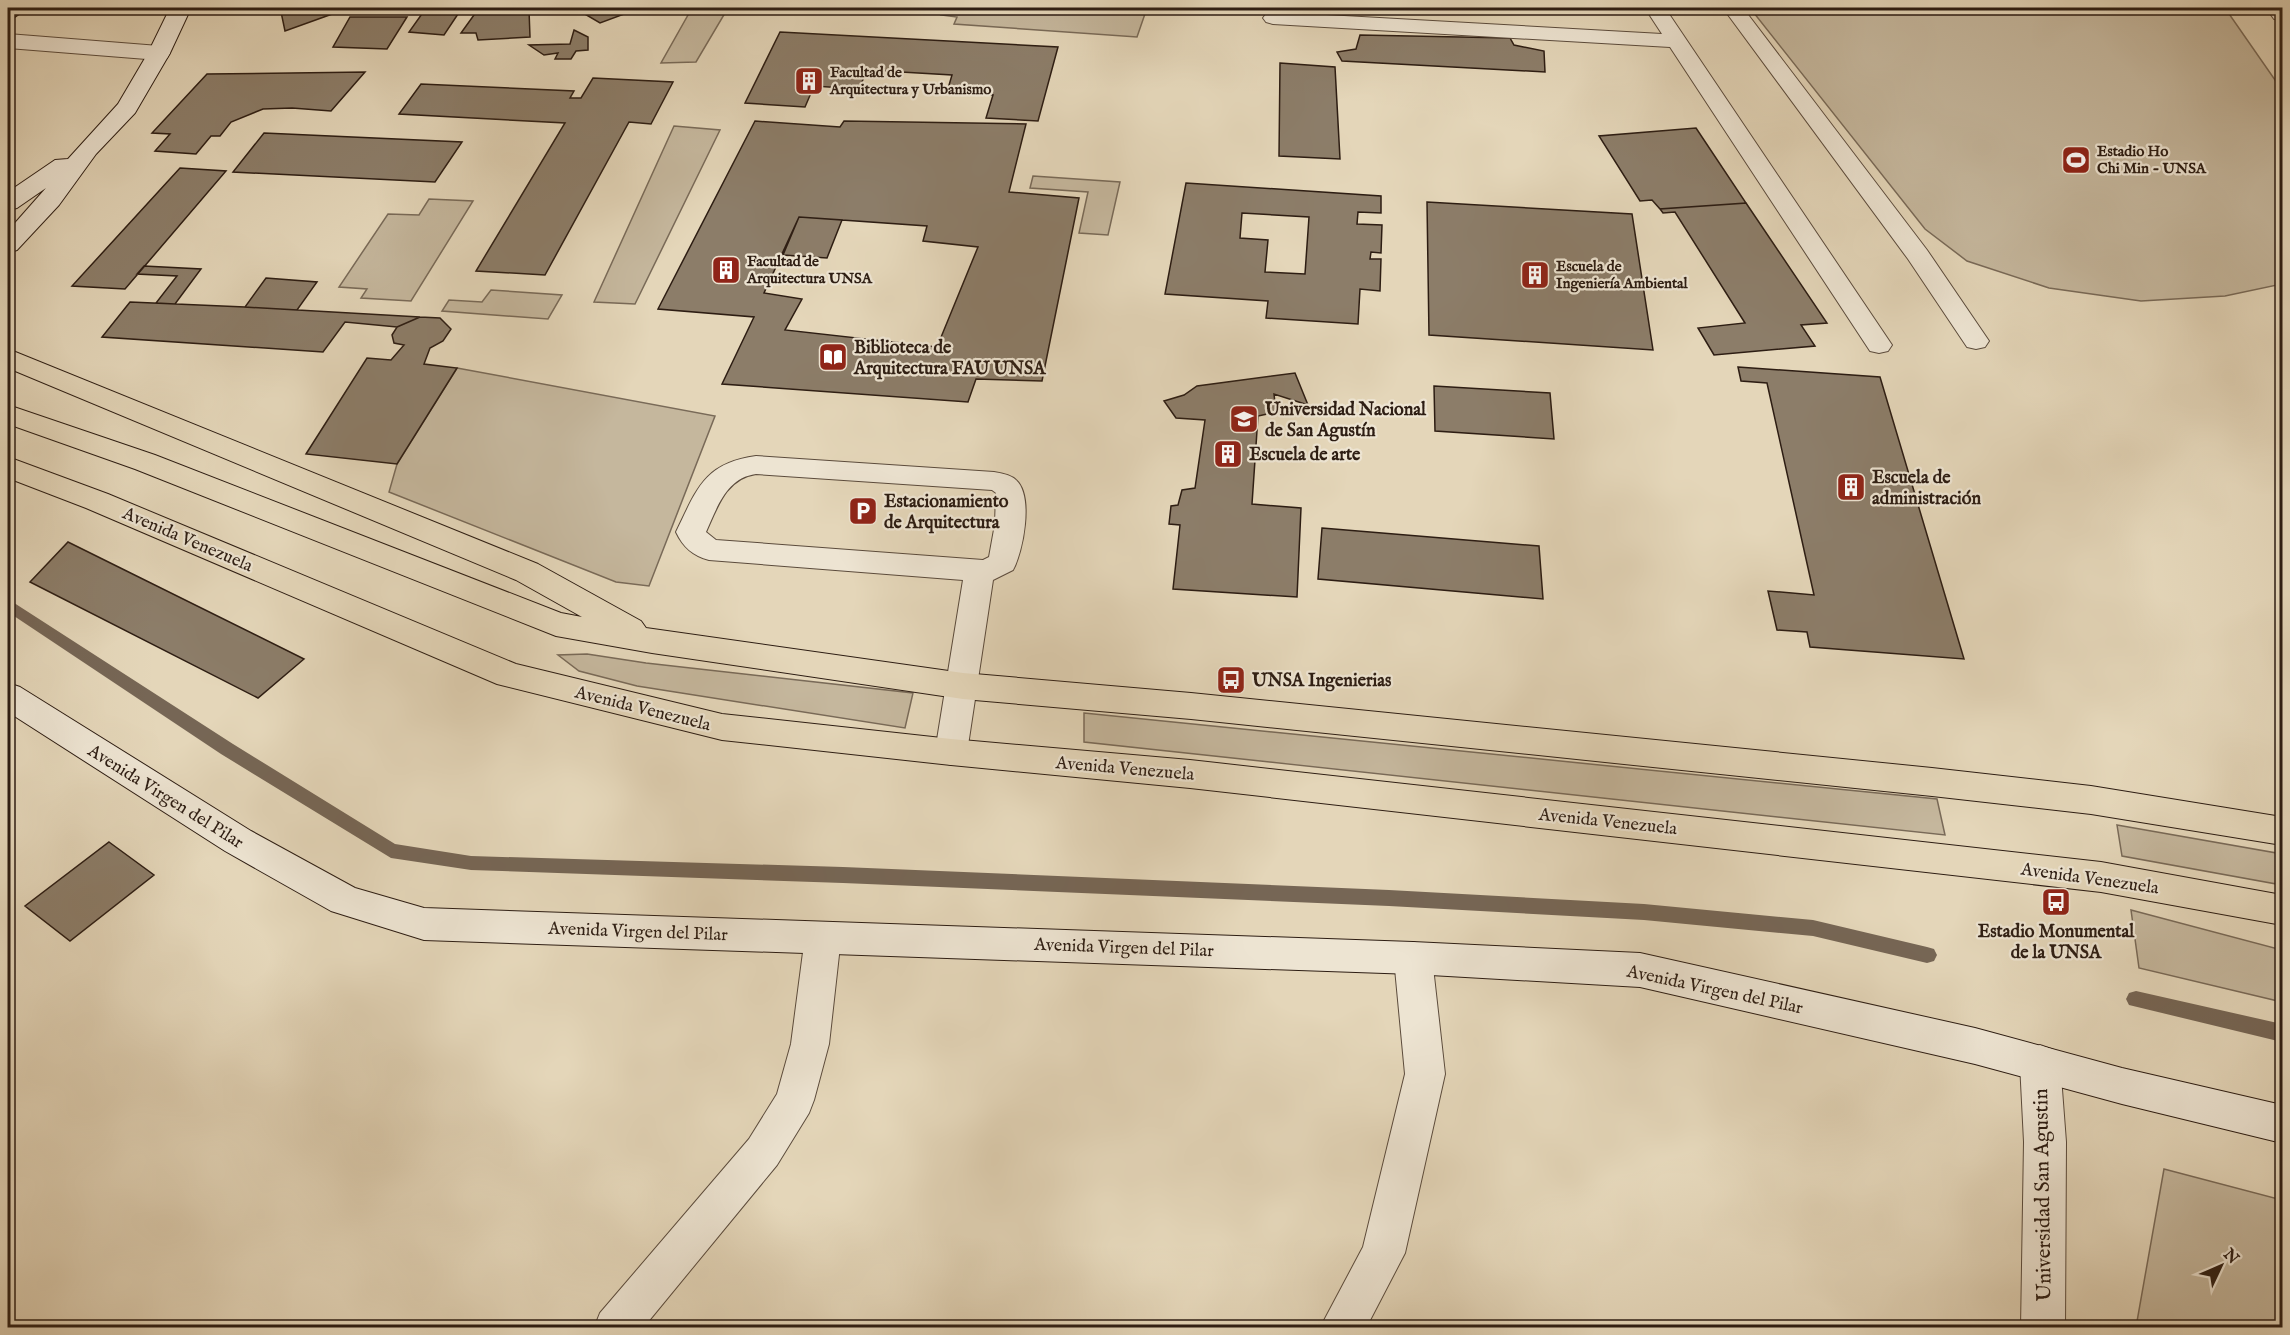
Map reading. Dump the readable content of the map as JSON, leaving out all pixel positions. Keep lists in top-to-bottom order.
{
  "streets": {
    "main road": ["Avenida Venezuela", "Avenida Virgen del Pilar", "Universidad San Agustin"]
  },
  "crossings": [
    ["Avenida Virgen del Pilar", "Universidad San Agustin"]
  ],
  "places": {
    "building": [
      "Facultad de Arquitectura y Urbanismo",
      "Facultad de Arquitectura UNSA",
      "Escuela de Ingeniería Ambiental",
      "Escuela de arte",
      "Escuela de administración"
    ],
    "sports": ["Estadio Ho Chi Min - UNSA"],
    "library": ["Biblioteca de Arquitectura FAU UNSA"],
    "school or university": ["Universidad Nacional de San Agustín"],
    "parking": ["Estacionamiento de Arquitectura"],
    "bus stop": ["UNSA Ingenierias", "Estadio Monumental de la UNSA"]
  },
  "north": "top right"
}
